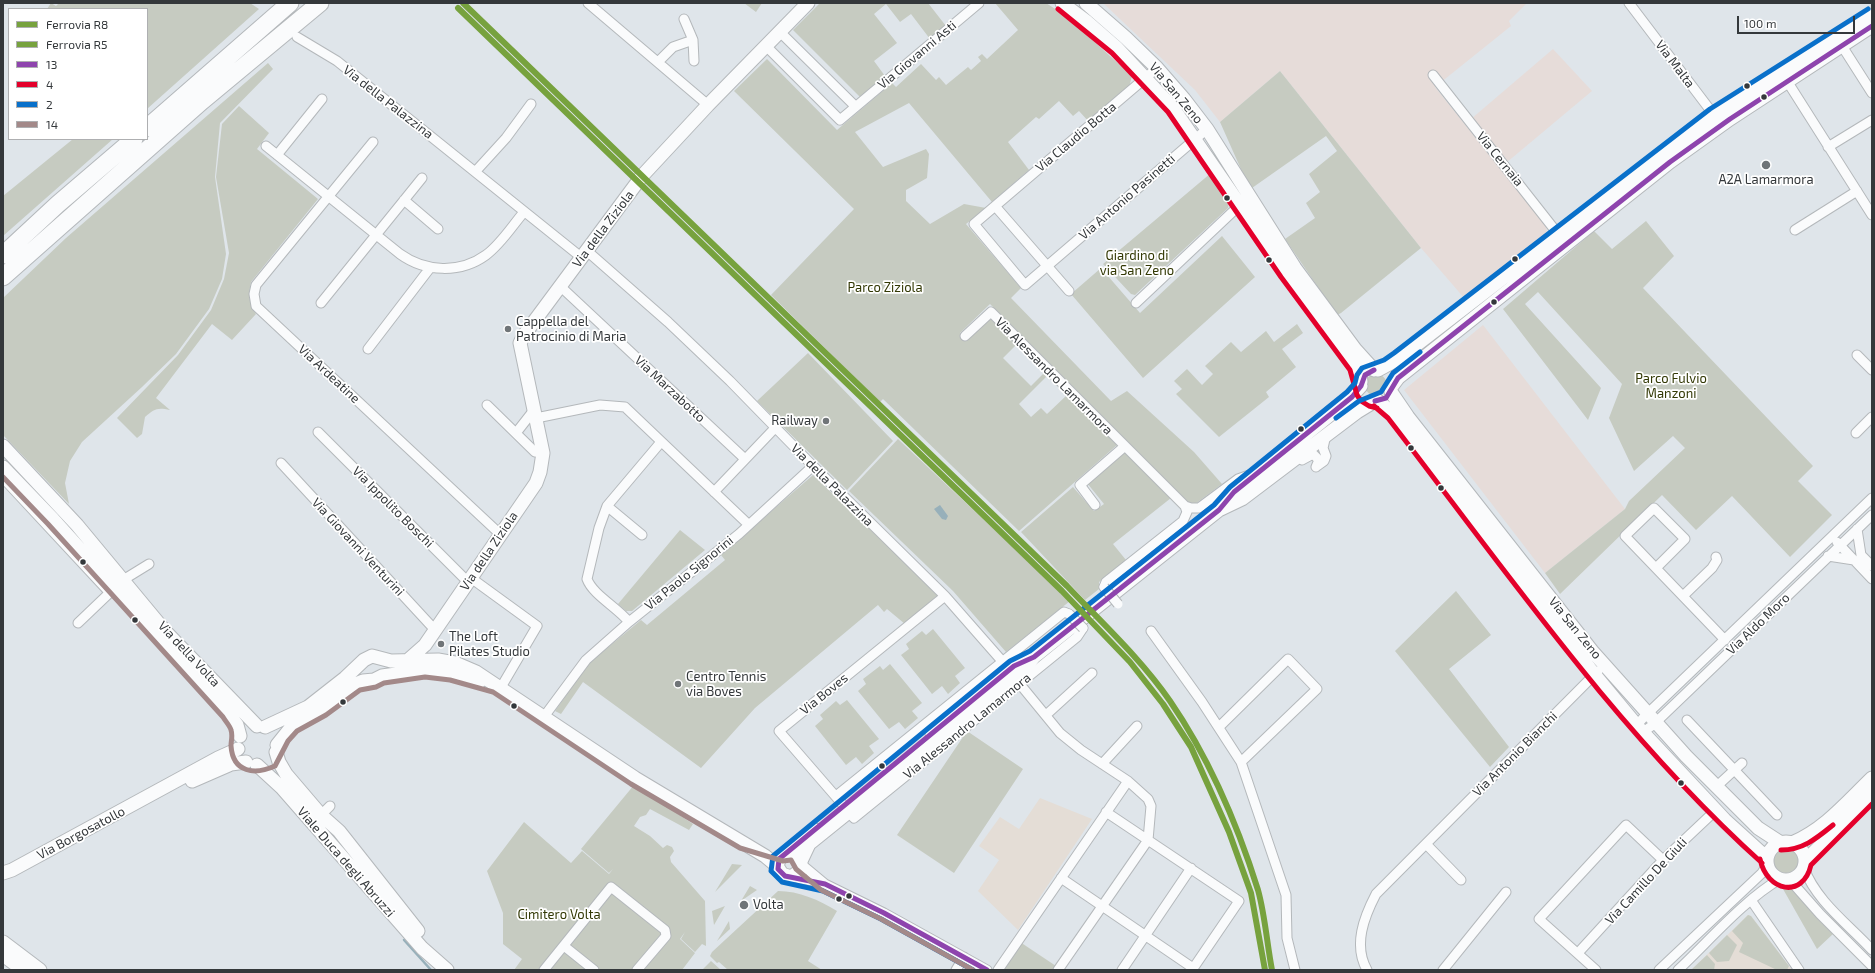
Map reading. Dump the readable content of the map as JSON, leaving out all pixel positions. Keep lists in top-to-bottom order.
{
  "streets": {
    "main road": [
      "Via San Zeno",
      "Via della Ziziola",
      "Via Alessandro Lamarmora",
      "Via della Volta",
      "Via Borgosatollo",
      "Viale Duca degli Abruzzi"
    ],
    "street": [
      "Via Giovanni Asti",
      "Via Malta",
      "Via della Palazzina",
      "Via Claudio Botta",
      "Via Cernaia",
      "Via Antonio Pasinetti",
      "Via Ardeatine",
      "Via Marzabotto",
      "Via Ippolito Boschi",
      "Via Giovanni Venturini",
      "Via Paolo Signorini",
      "Via Aldo Moro",
      "Via Boves",
      "Via Antonio Bianchi",
      "Via Camillo De Giuli"
    ]
  },
  "crossings": [
    ["Via Giovanni Asti", "Via della Ziziola"],
    ["Via San Zeno", "Via Claudio Botta"],
    ["Via San Zeno", "Via Antonio Pasinetti"],
    ["Via San Zeno", "Via Alessandro Lamarmora"],
    ["Via San Zeno", "Via Aldo Moro"],
    ["Via San Zeno", "Via Antonio Bianchi"],
    ["Via San Zeno", "Via Camillo De Giuli"],
    ["Via della Palazzina", "Via della Ziziola"],
    ["Via della Palazzina", "Via Alessandro Lamarmora"],
    ["Via della Palazzina", "Via Paolo Signorini"],
    ["Via della Palazzina", "Via Boves"],
    ["Via Claudio Botta", "Via Antonio Pasinetti"],
    ["Via della Ziziola", "Via Ardeatine"],
    ["Via della Ziziola", "Via Marzabotto"],
    ["Via della Ziziola", "Via Ippolito Boschi"],
    ["Via della Ziziola", "Via Giovanni Venturini"],
    ["Via Alessandro Lamarmora", "Via Boves"],
    ["Via della Volta", "Via Borgosatollo"],
    ["Via della Volta", "Viale Duca degli Abruzzi"],
    ["Via Borgosatollo", "Viale Duca degli Abruzzi"]
  ],
  "parks": [
    "Giardino di via San Zeno",
    "Parco Ziziola",
    "Parco Fulvio Manzoni",
    "Cimitero Volta"
  ],
  "places": [
    "A2A Lamarmora",
    "Cappella del Patrocinio di Maria",
    "Railway",
    "The Loft Pilates Studio",
    "Centro Tennis via Boves",
    "Volta"
  ],
  "lines": [
    "rail line R8",
    "rail line R5",
    "transit line 4",
    "transit line 2",
    "transit line 13",
    "transit line 14"
  ],
  "legend": [
    "Ferrovia R8",
    "Ferrovia R5",
    "13",
    "4",
    "2",
    "14"
  ],
  "scale_bar": "100 m"
}
